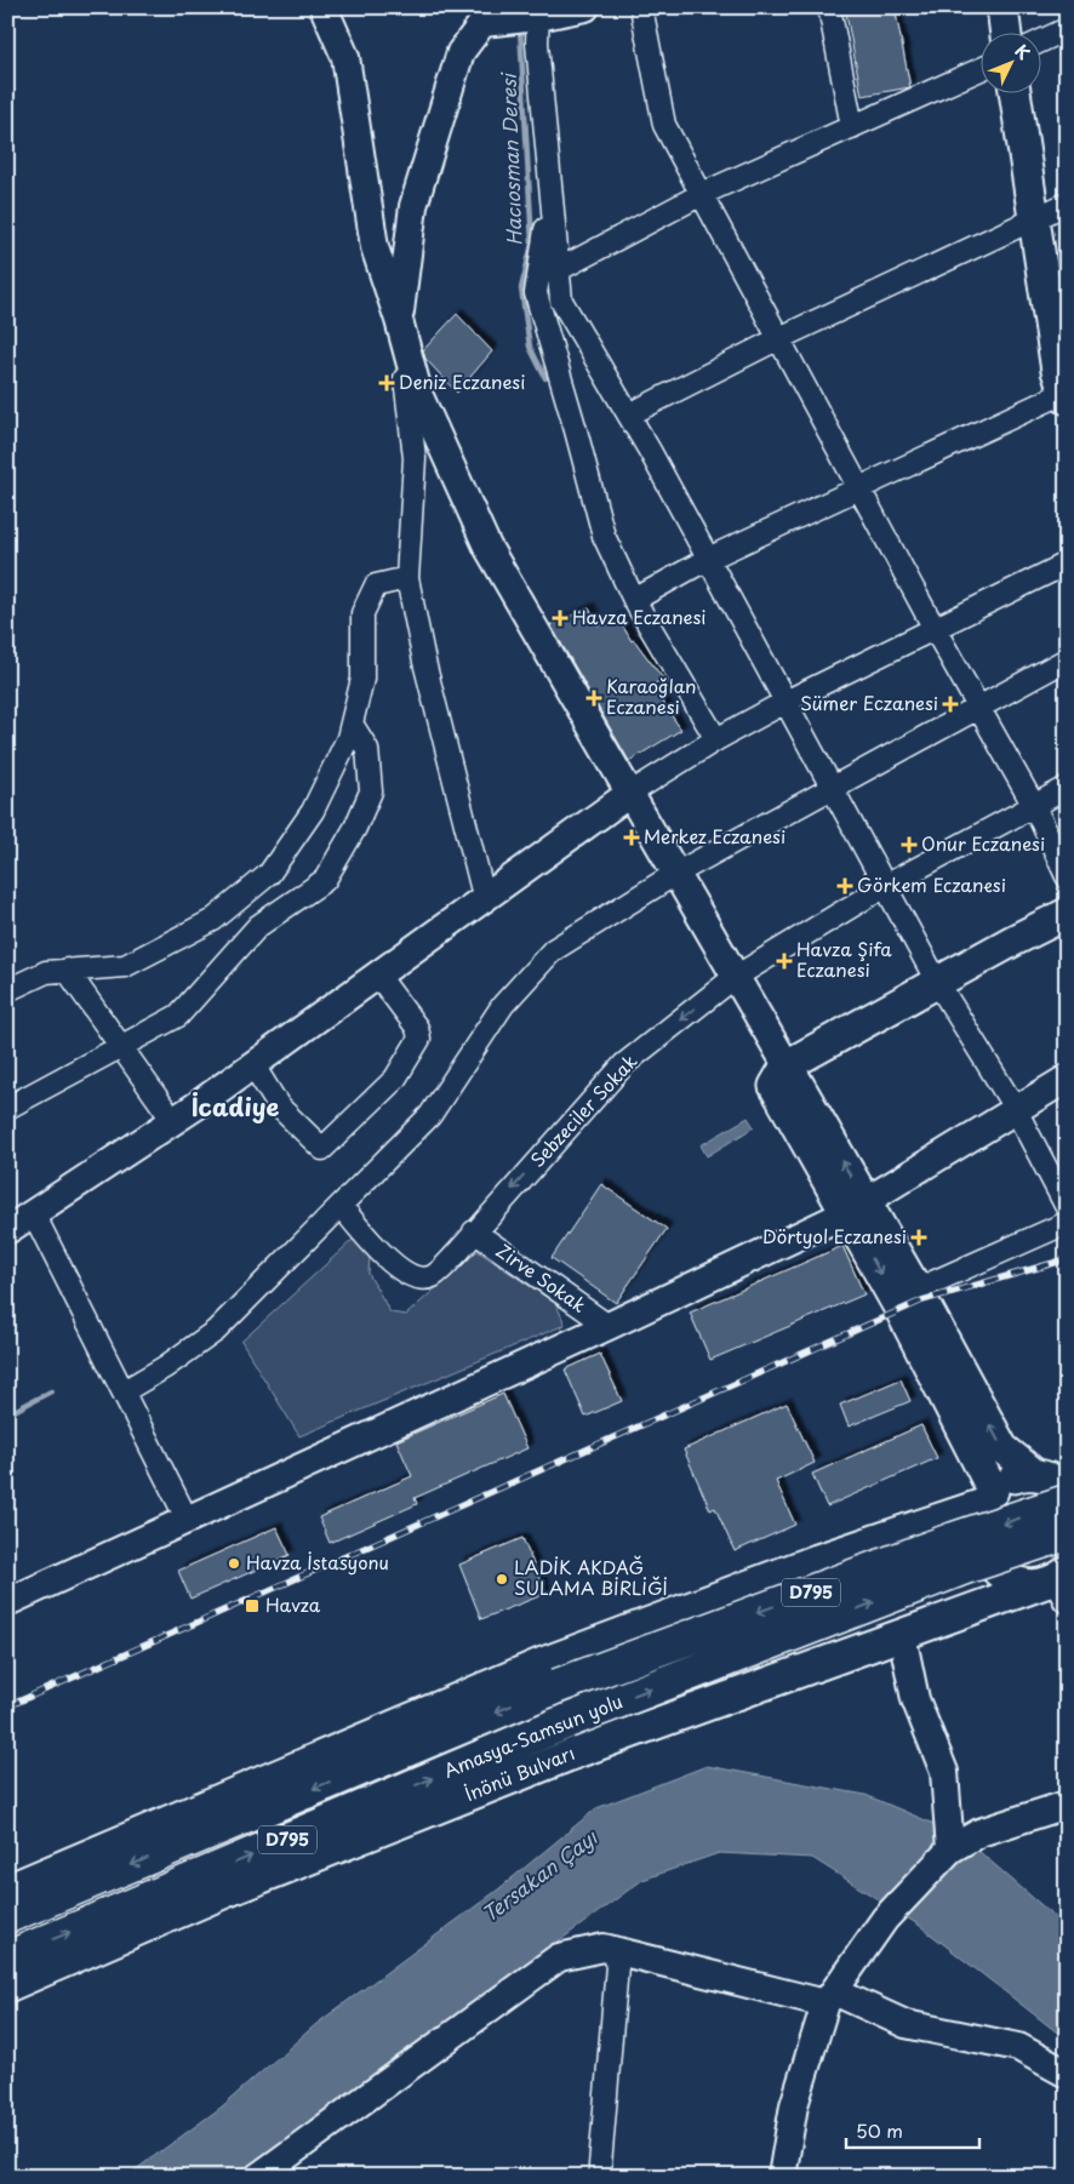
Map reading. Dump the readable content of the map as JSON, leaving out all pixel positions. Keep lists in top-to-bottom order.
{
  "streets": {
    "highway": ["D795", "Amasya-Samsun yolu"],
    "main road": ["İnönü Bulvarı"],
    "street": ["Sebzeciler Sokak", "Zirve Sokak"]
  },
  "crossings": [
    ["Sebzeciler Sokak", "Zirve Sokak"]
  ],
  "districts": ["İcadiye"],
  "water": ["Hacıosman Deresi", "Tersakan Çayı"],
  "places": {
    "health": [
      "Deniz Eczanesi",
      "Havza Eczanesi",
      "Karaoğlan Eczanesi",
      "Sümer Eczanesi",
      "Merkez Eczanesi",
      "Onur Eczanesi",
      "Görkem Eczanesi",
      "Havza Şifa Eczanesi",
      "Dörtyol Eczanesi"
    ],
    "other": ["Havza İstasyonu", "LADİK AKDAĞ SULAMA BİRLİĞİ"],
    "transit": ["Havza"]
  },
  "scale_bar": "50 m",
  "north": "top right"
}
